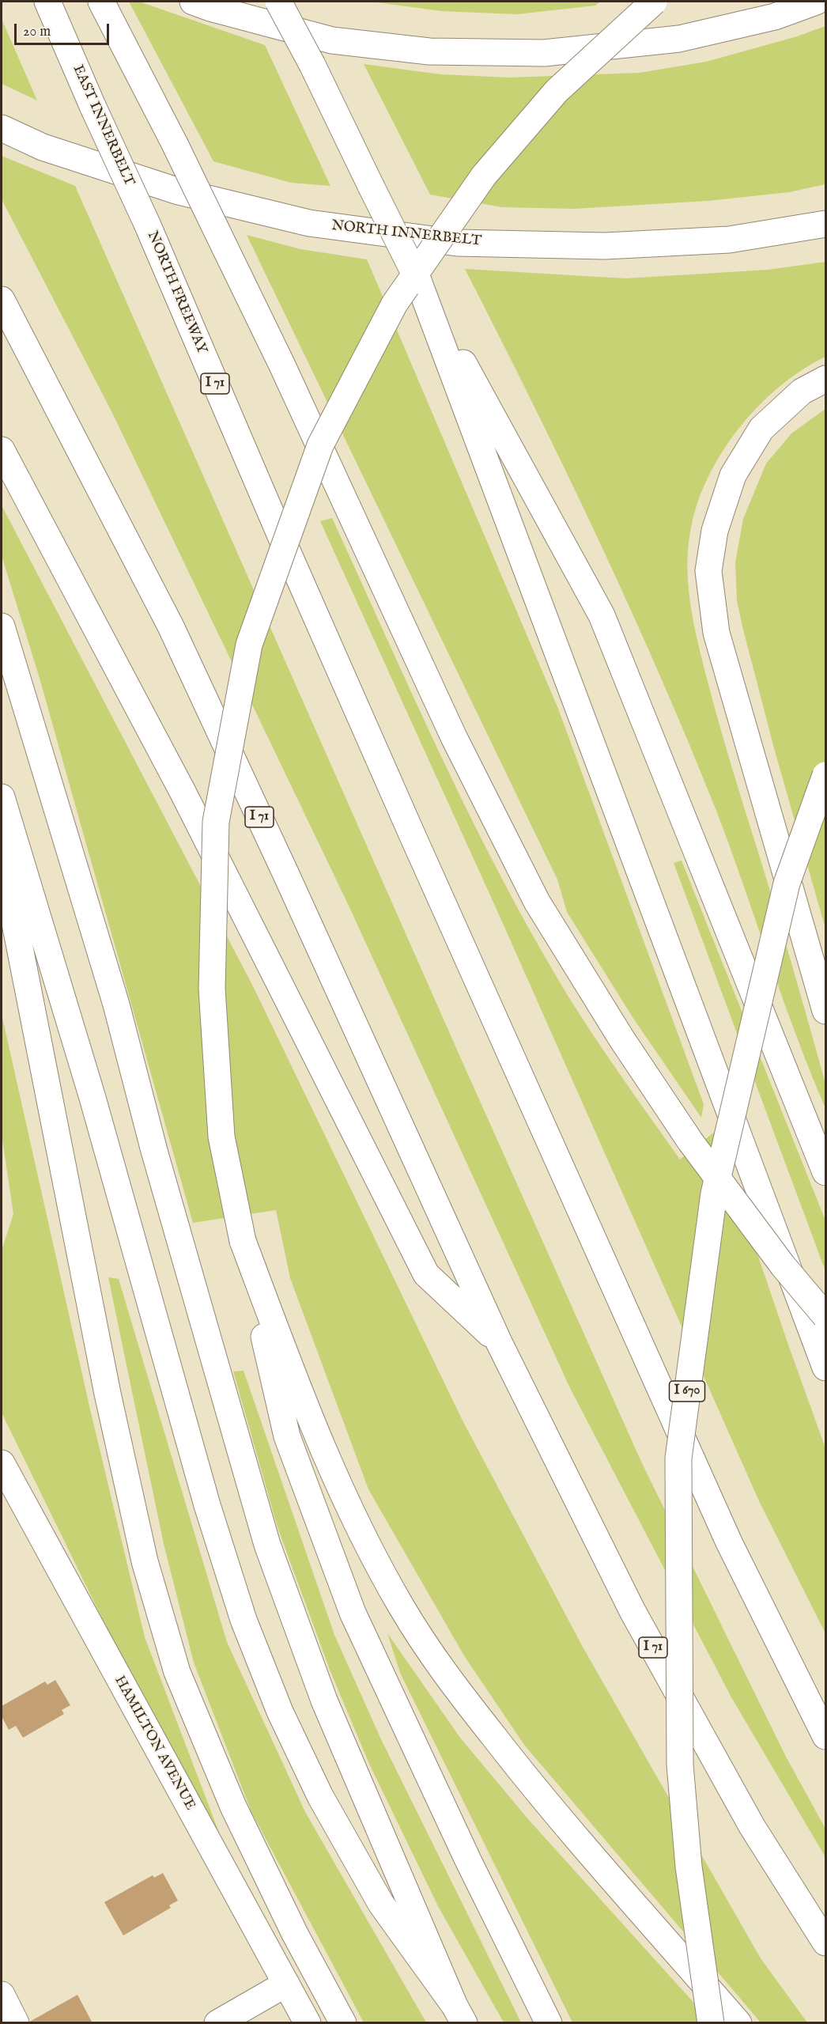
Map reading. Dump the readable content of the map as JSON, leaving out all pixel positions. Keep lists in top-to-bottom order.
{
  "streets": {
    "main road": [
      "EAST INNERBELT",
      "NORTH INNERBELT",
      "NORTH FREEWAY",
      "I 71",
      "I 670",
      "HAMILTON AVENUE"
    ]
  },
  "crossings": [
    ["EAST INNERBELT", "NORTH FREEWAY"]
  ],
  "scale_bar": "20 m"
}
